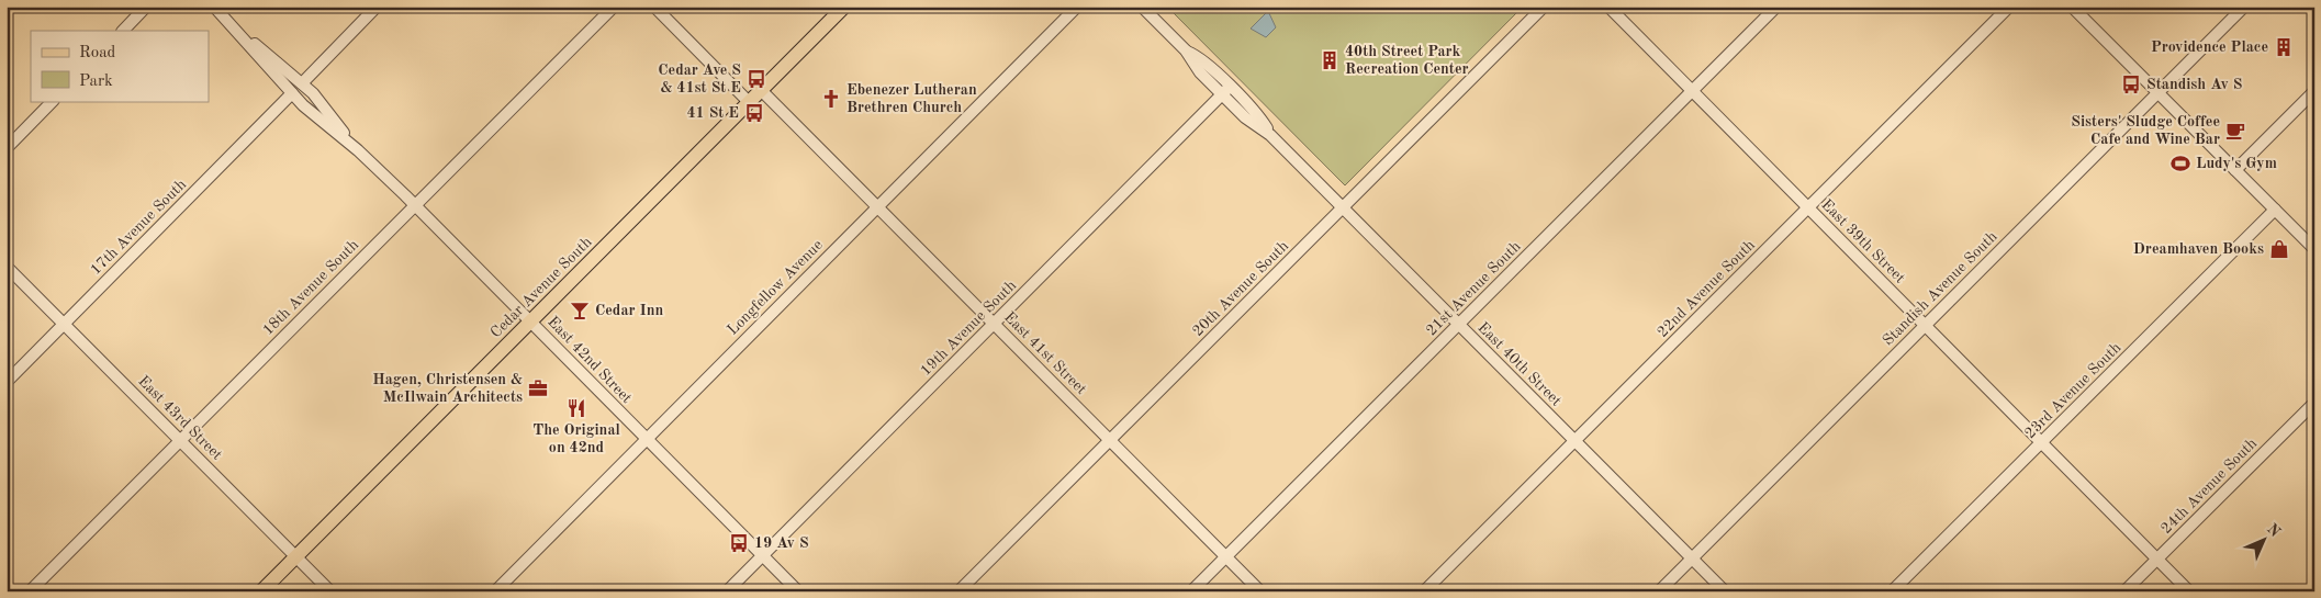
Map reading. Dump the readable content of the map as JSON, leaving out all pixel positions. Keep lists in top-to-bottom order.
{
  "streets": {
    "main road": ["Cedar Avenue South"],
    "street": [
      "17th Avenue South",
      "East 39th Street",
      "18th Avenue South",
      "Longfellow Avenue",
      "20th Avenue South",
      "21st Avenue South",
      "22nd Avenue South",
      "Standish Avenue South",
      "19th Avenue South",
      "East 41st Street",
      "East 42nd Street",
      "East 40th Street",
      "23rd Avenue South",
      "East 43rd Street",
      "24th Avenue South"
    ]
  },
  "crossings": [
    ["17th Avenue South", "East 42nd Street"],
    ["17th Avenue South", "East 43rd Street"],
    ["East 39th Street", "21st Avenue South"],
    ["East 39th Street", "22nd Avenue South"],
    ["East 39th Street", "Standish Avenue South"],
    ["East 39th Street", "23rd Avenue South"],
    ["East 39th Street", "24th Avenue South"],
    ["18th Avenue South", "East 42nd Street"],
    ["18th Avenue South", "East 43rd Street"],
    ["Cedar Avenue South", "East 41st Street"],
    ["Cedar Avenue South", "East 42nd Street"],
    ["Cedar Avenue South", "East 43rd Street"],
    ["Longfellow Avenue", "East 41st Street"],
    ["Longfellow Avenue", "East 42nd Street"],
    ["20th Avenue South", "East 41st Street"],
    ["20th Avenue South", "East 40th Street"],
    ["21st Avenue South", "East 41st Street"],
    ["21st Avenue South", "East 40th Street"],
    ["22nd Avenue South", "East 40th Street"],
    ["Standish Avenue South", "East 40th Street"],
    ["19th Avenue South", "East 41st Street"],
    ["19th Avenue South", "East 42nd Street"],
    ["19th Avenue South", "East 40th Street"]
  ],
  "places": {
    "building": ["Providence Place", "40th Street Park Recreation Center"],
    "bus stop": [
      "Cedar Ave S & 41st St E",
      "Standish Av S",
      "41 St E",
      "19 Av S"
    ],
    "church": ["Ebenezer Lutheran Brethren Church"],
    "cafe": ["Sisters' Sludge Coffee Cafe and Wine Bar"],
    "sports": ["Ludy's Gym"],
    "shop": ["Dreamhaven Books"],
    "bar": ["Cedar Inn"],
    "office": ["Hagen, Christensen & McIlwain Architects"],
    "restaurant": ["The Original on 42nd"]
  },
  "legend": ["Road", "Park"],
  "north": "top right"
}
